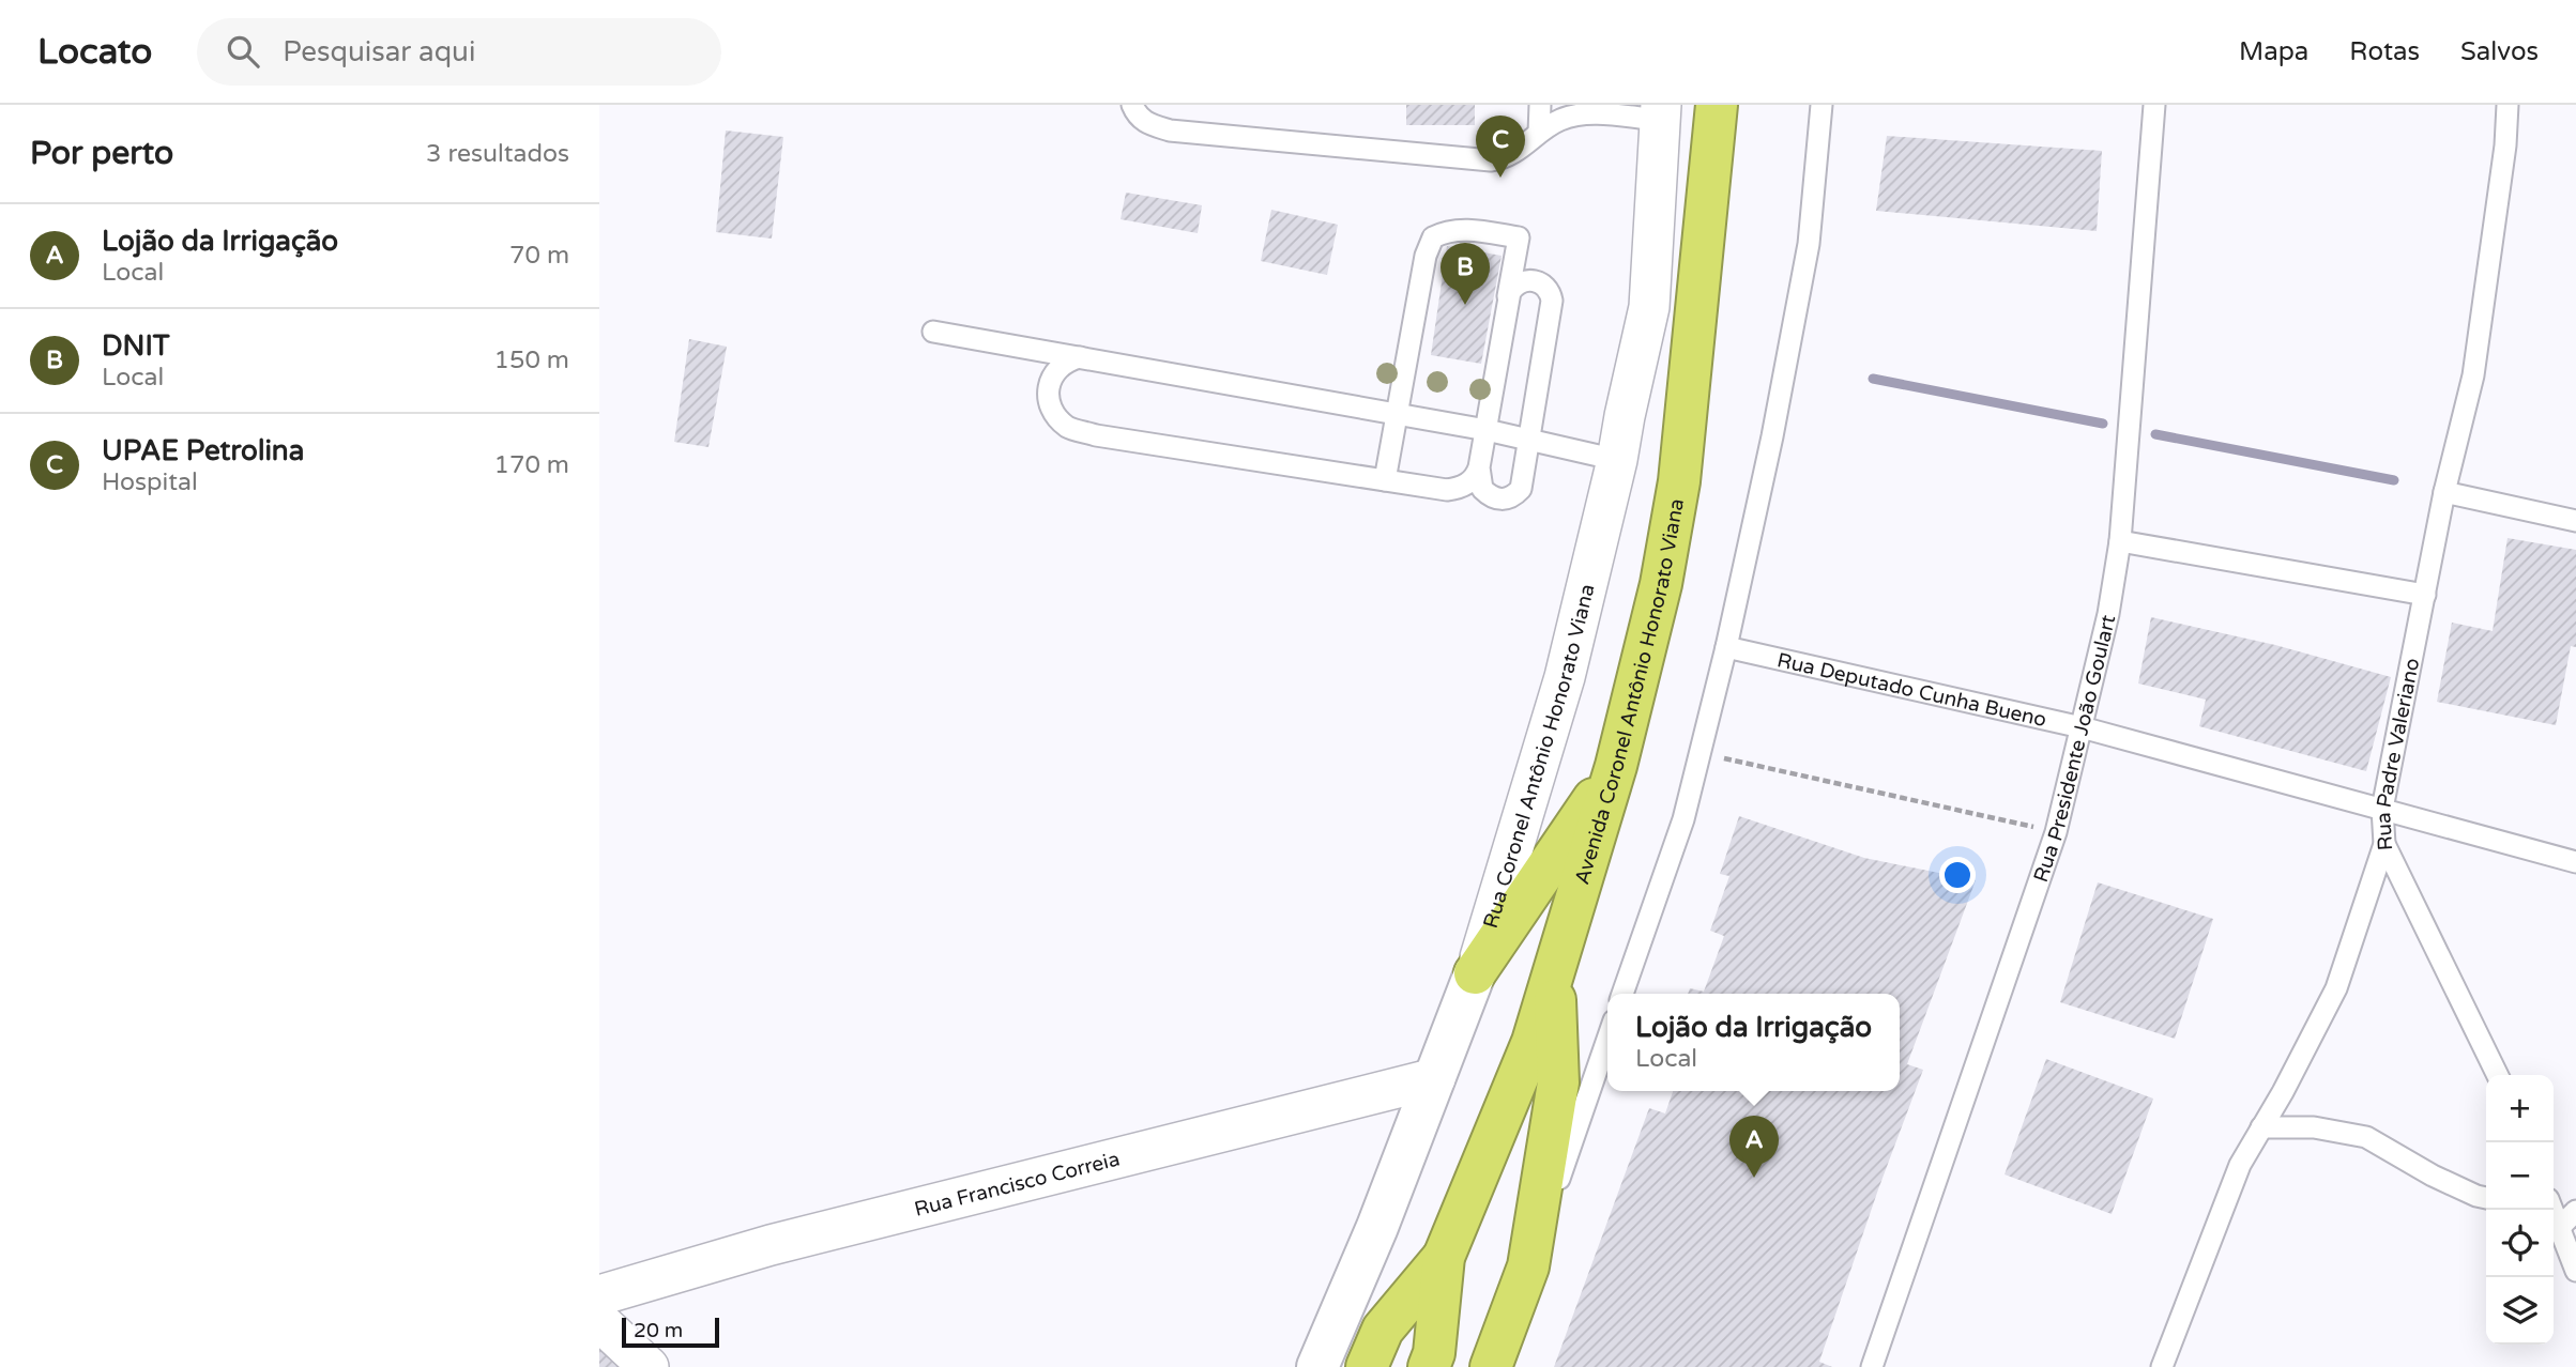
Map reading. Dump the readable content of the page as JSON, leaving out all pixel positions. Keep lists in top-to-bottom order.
{
  "streets": {
    "highway": ["Avenida Coronel Antônio Honorato Viana"],
    "main road": ["Rua Coronel Antônio Honorato Viana"],
    "street": ["Rua Francisco Correia"],
    "lane": ["Rua Deputado Cunha Bueno", "Rua Presidente João Goulart", "Rua Padre Valeriano"]
  },
  "crossings": [
    ["Rua Deputado Cunha Bueno", "Rua Presidente João Goulart"],
    ["Rua Deputado Cunha Bueno", "Rua Padre Valeriano"],
    ["Rua Coronel Antônio Honorato Viana", "Rua Francisco Correia"]
  ],
  "scale_bar": "20 m",
  "page": {
    "header": "Locato",
    "search": "Pesquisar aqui",
    "nav": ["Mapa", "Rotas", "Salvos"],
    "heading": ["Por perto", "3 resultados"],
    "pins": ["C", "B", "A"],
    "list": [
      {
        "mark": "A",
        "name": "Lojão da Irrigação",
        "note": "Local",
        "value": "70 m"
      },
      {
        "mark": "B",
        "name": "DNIT",
        "note": "Local",
        "value": "150 m"
      },
      {
        "mark": "C",
        "name": "UPAE Petrolina",
        "note": "Hospital",
        "value": "170 m"
      }
    ],
    "popup": ["Lojão da Irrigação", "Local"],
    "map_buttons": ["+", "−"],
    "scale": "20 m"
  }
}
